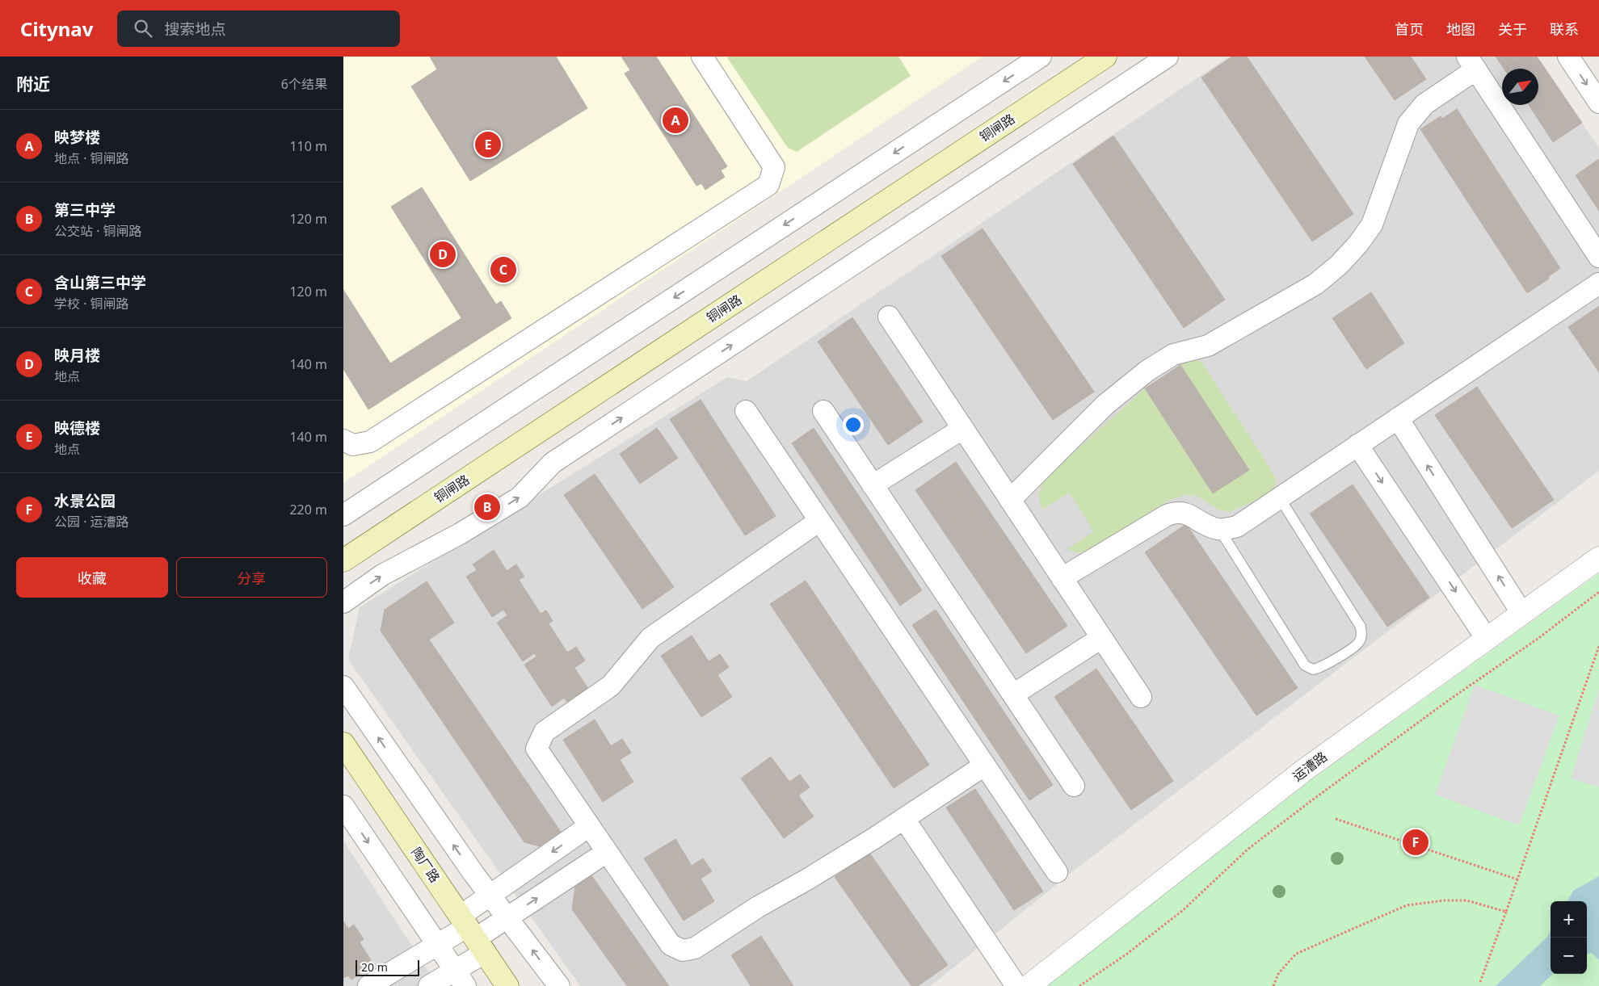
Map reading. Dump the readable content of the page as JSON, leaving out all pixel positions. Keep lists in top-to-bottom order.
{
  "streets": {
    "main road": ["铜闸路", "陶厂路"],
    "street": ["运漕路"]
  },
  "scale_bar": "20 m",
  "north": "top right",
  "page": {
    "header": "Citynav",
    "search": "搜索地点",
    "nav": [
      "首页",
      "地图",
      "关于",
      "联系"
    ],
    "heading": ["附近", "6个结果"],
    "pins": [
      "A",
      "E",
      "D",
      "C",
      "B",
      "F"
    ],
    "list": [
      {
        "mark": "A",
        "name": "映梦楼",
        "note": "地点 · 铜闸路",
        "value": "110 m"
      },
      {
        "mark": "B",
        "name": "第三中学",
        "note": "公交站 · 铜闸路",
        "value": "120 m"
      },
      {
        "mark": "C",
        "name": "含山第三中学",
        "note": "学校 · 铜闸路",
        "value": "120 m"
      },
      {
        "mark": "D",
        "name": "映月楼",
        "note": "地点",
        "value": "140 m"
      },
      {
        "mark": "E",
        "name": "映德楼",
        "note": "地点",
        "value": "140 m"
      },
      {
        "mark": "F",
        "name": "水景公园",
        "note": "公园 · 运漕路",
        "value": "220 m"
      }
    ],
    "buttons": ["收藏", "分享"],
    "map_buttons": ["+", "−"],
    "scale": "20 m"
  }
}
